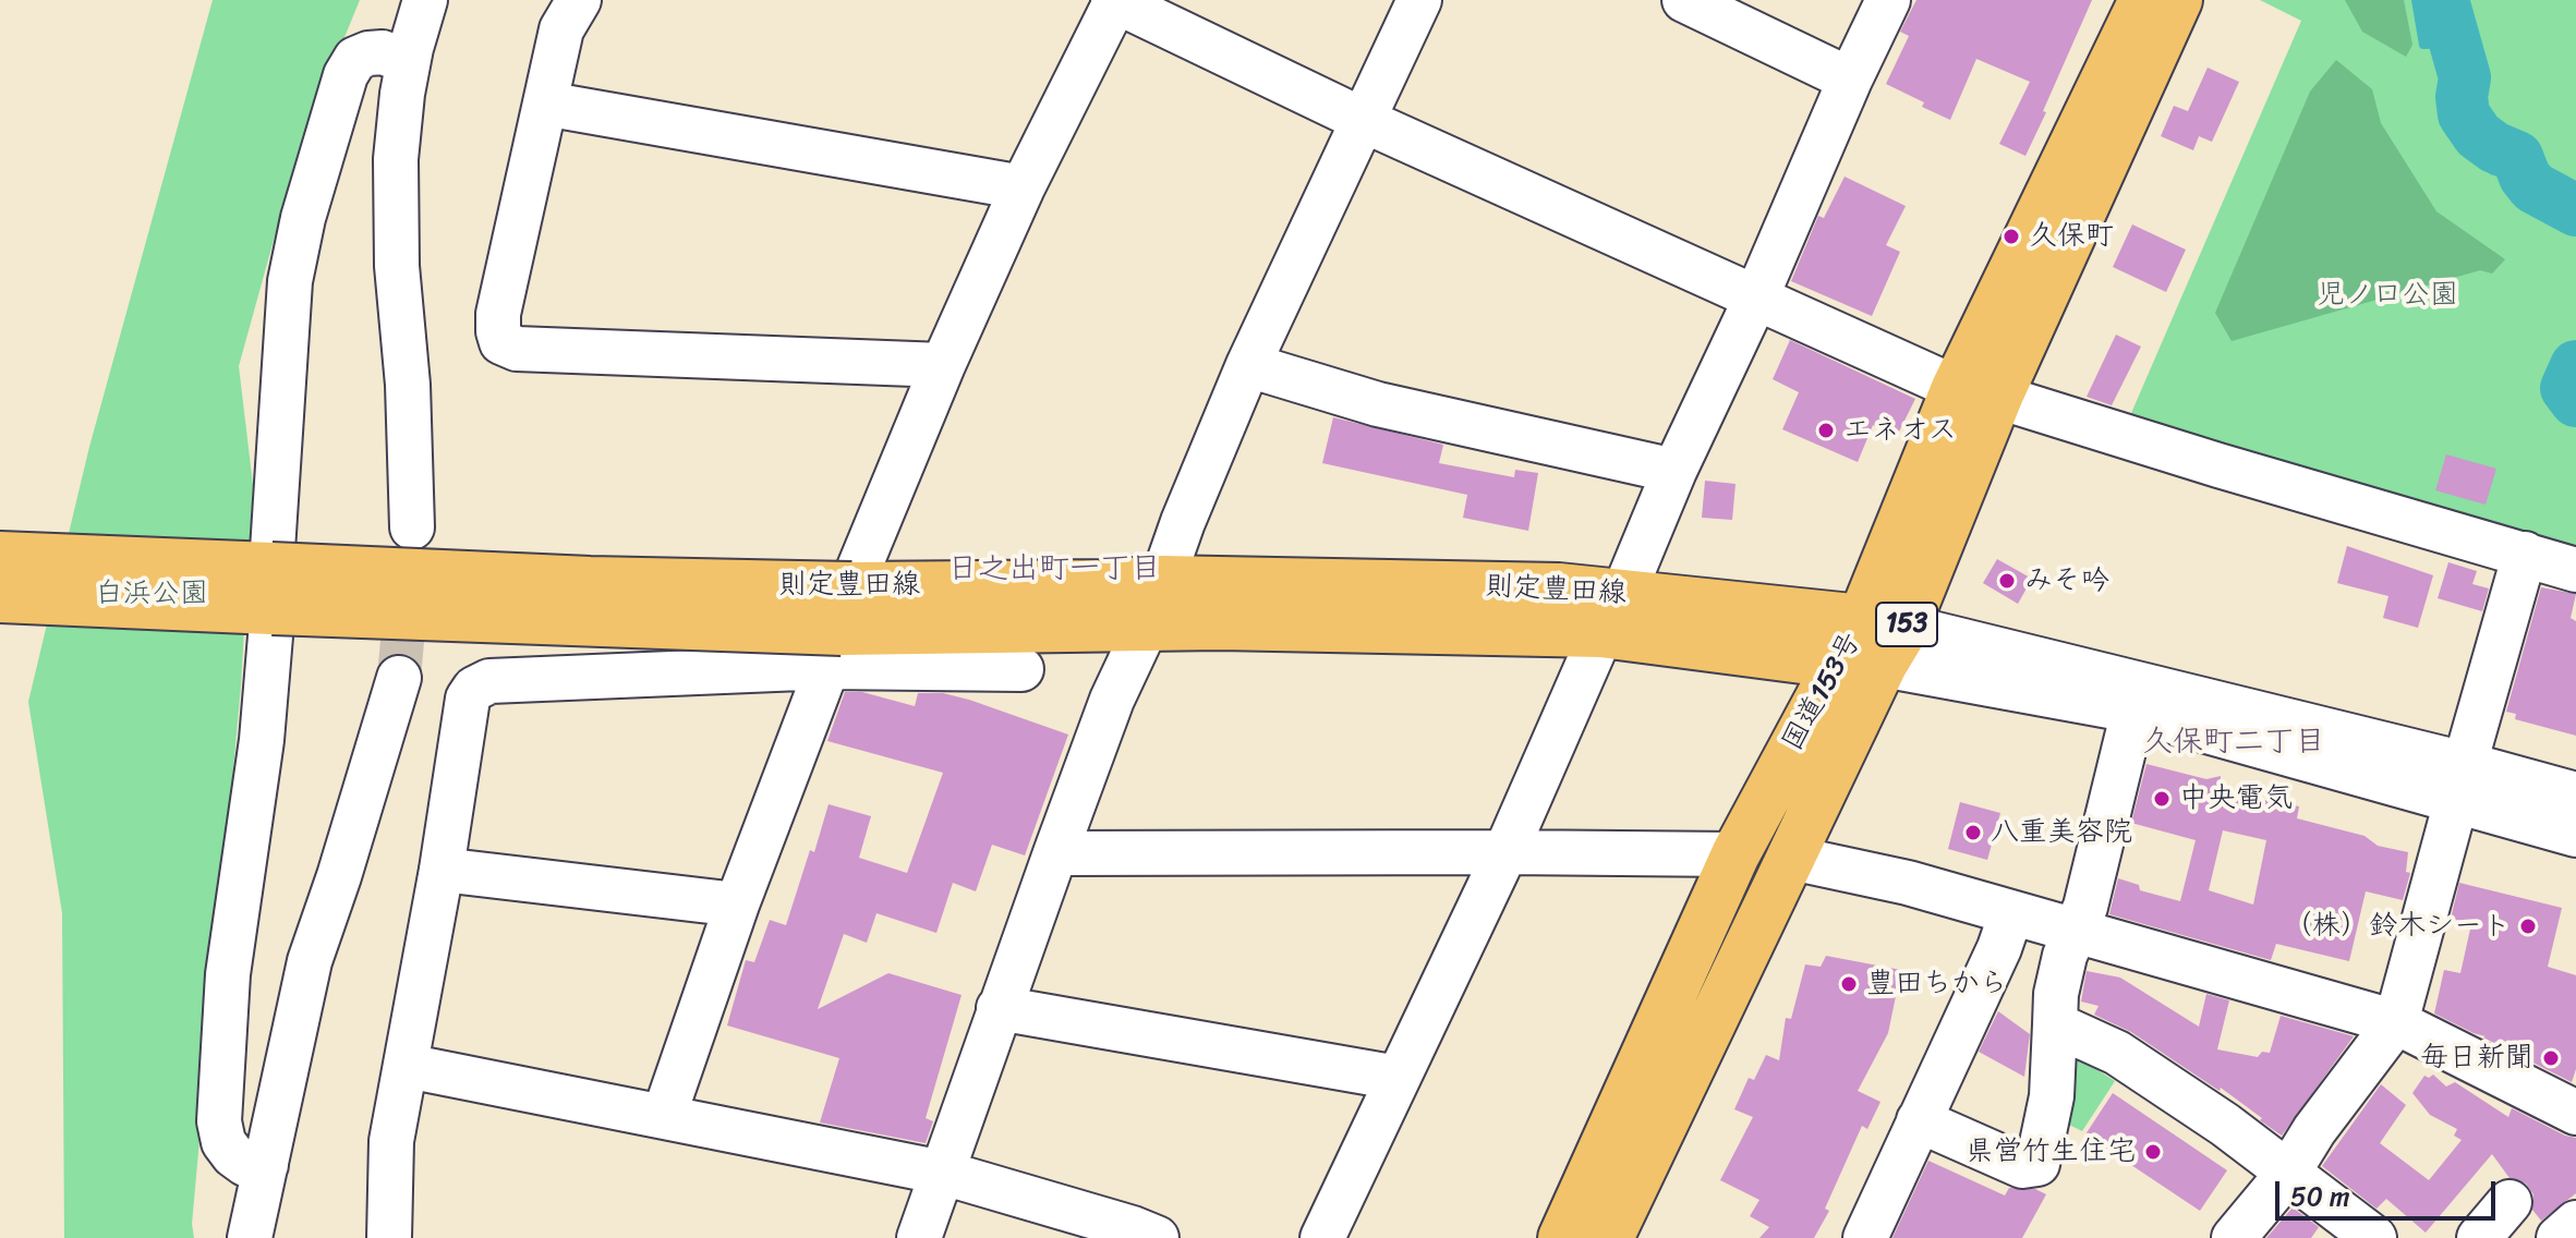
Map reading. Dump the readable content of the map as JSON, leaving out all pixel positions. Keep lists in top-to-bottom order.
{
  "streets": {
    "main road": ["則定豊田線", "153", "国道153号"]
  },
  "crossings": [
    ["則定豊田線", "国道153号"]
  ],
  "districts": ["日之出町一丁目", "久保町二丁目"],
  "parks": ["児ノ口公園", "白浜公園"],
  "places": [
    "久保町",
    "エネオス",
    "みそ吟",
    "中央電気",
    "八重美容院",
    "（株）鈴木シート",
    "豊田ちから",
    "毎日新聞",
    "県営竹生住宅"
  ],
  "scale_bar": "50 m"
}
